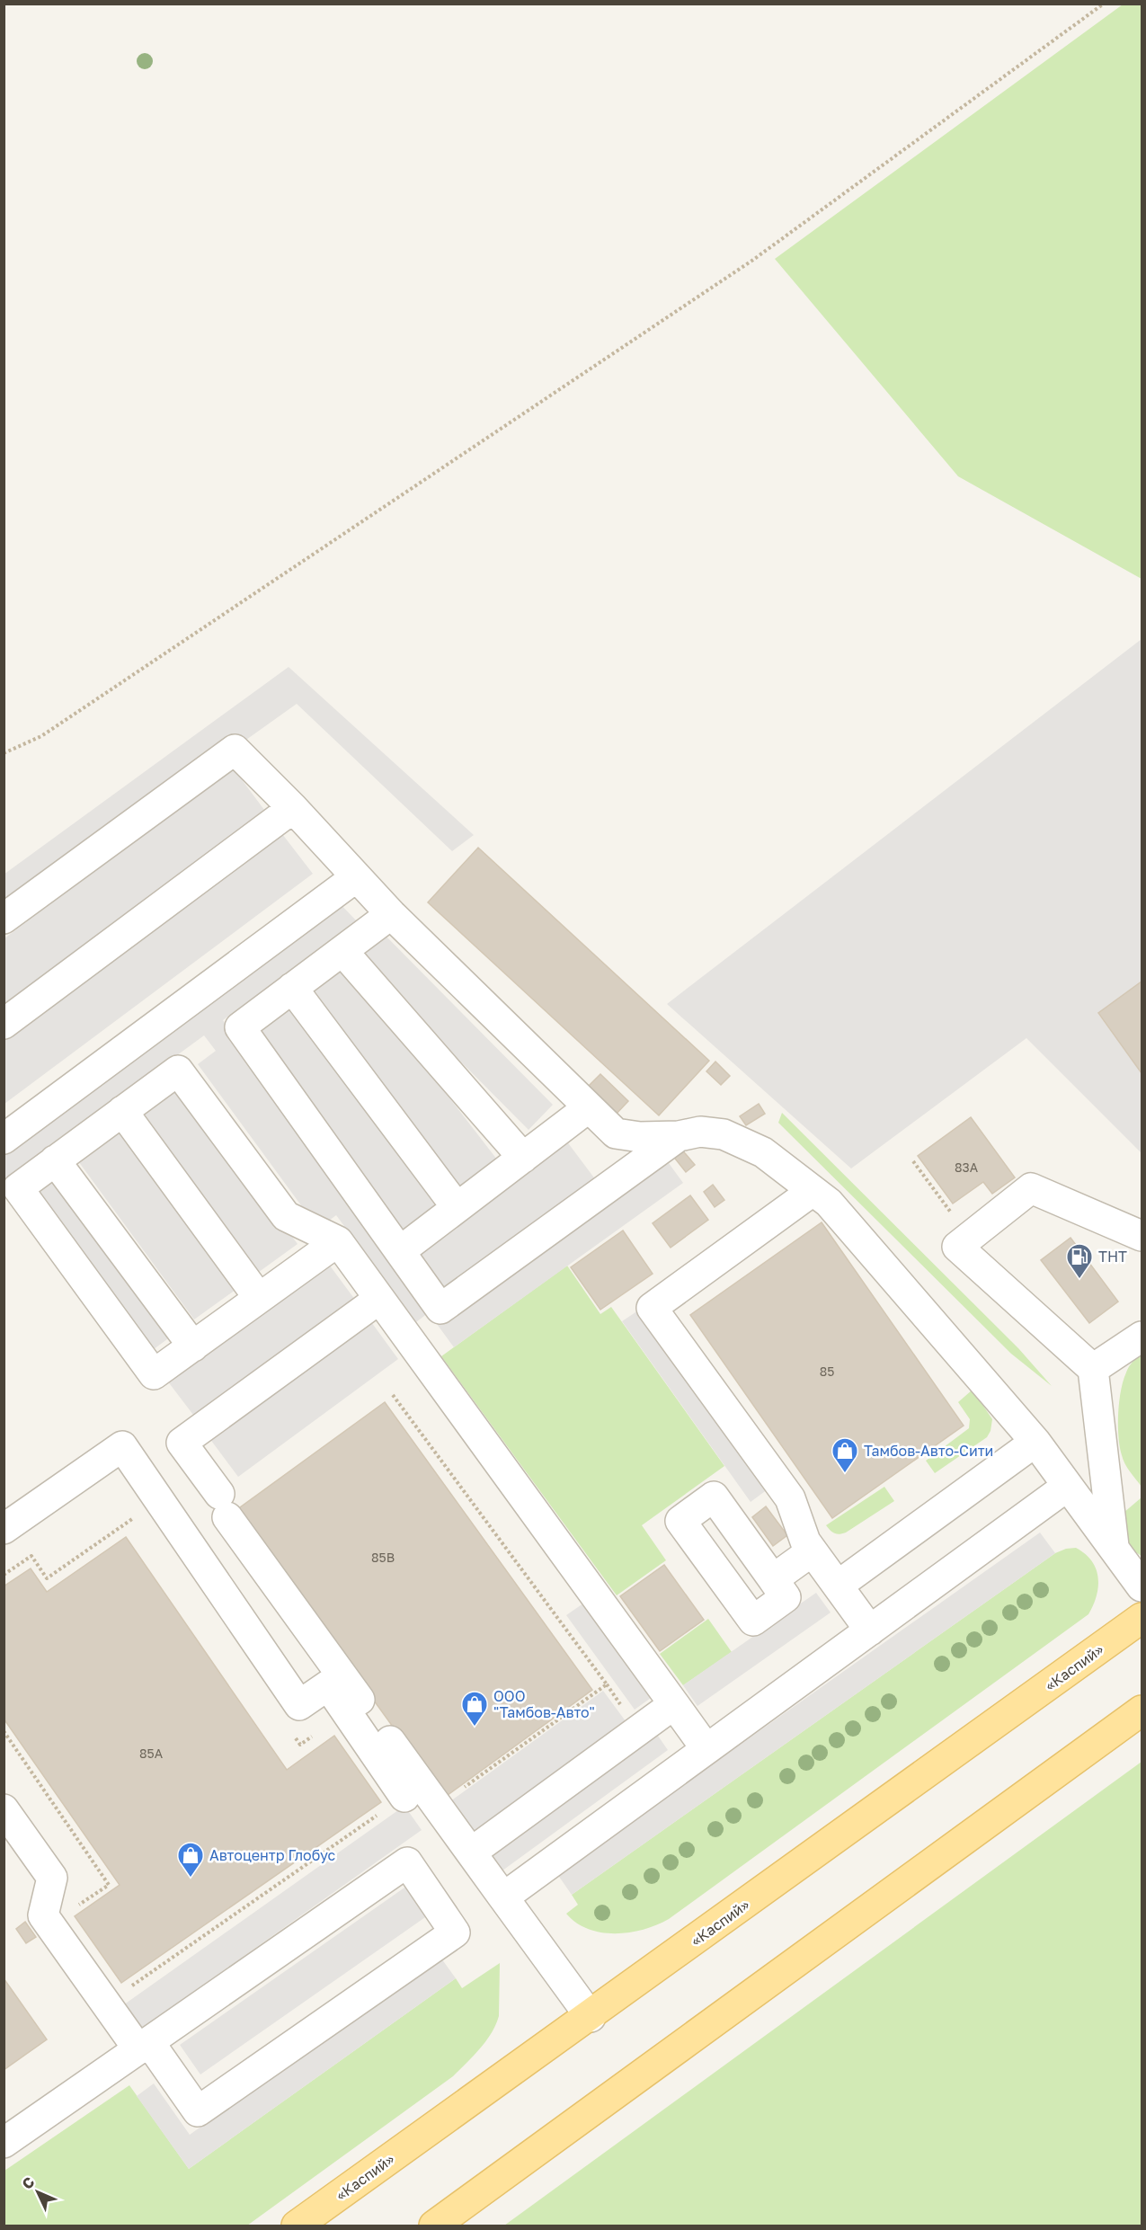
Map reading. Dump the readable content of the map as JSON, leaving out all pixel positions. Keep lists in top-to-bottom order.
{
  "streets": {
    "main road": ["«Каспий»"]
  },
  "places": {
    "fuel station": ["ТНТ"],
    "shop": ["Тамбов-Авто-Сити", "ООО \"Тамбов-Авто\"", "Автоцентр Глобус"]
  },
  "house_numbers": [
    "83А",
    "85",
    "85В",
    "85А"
  ],
  "north": "top left"
}
